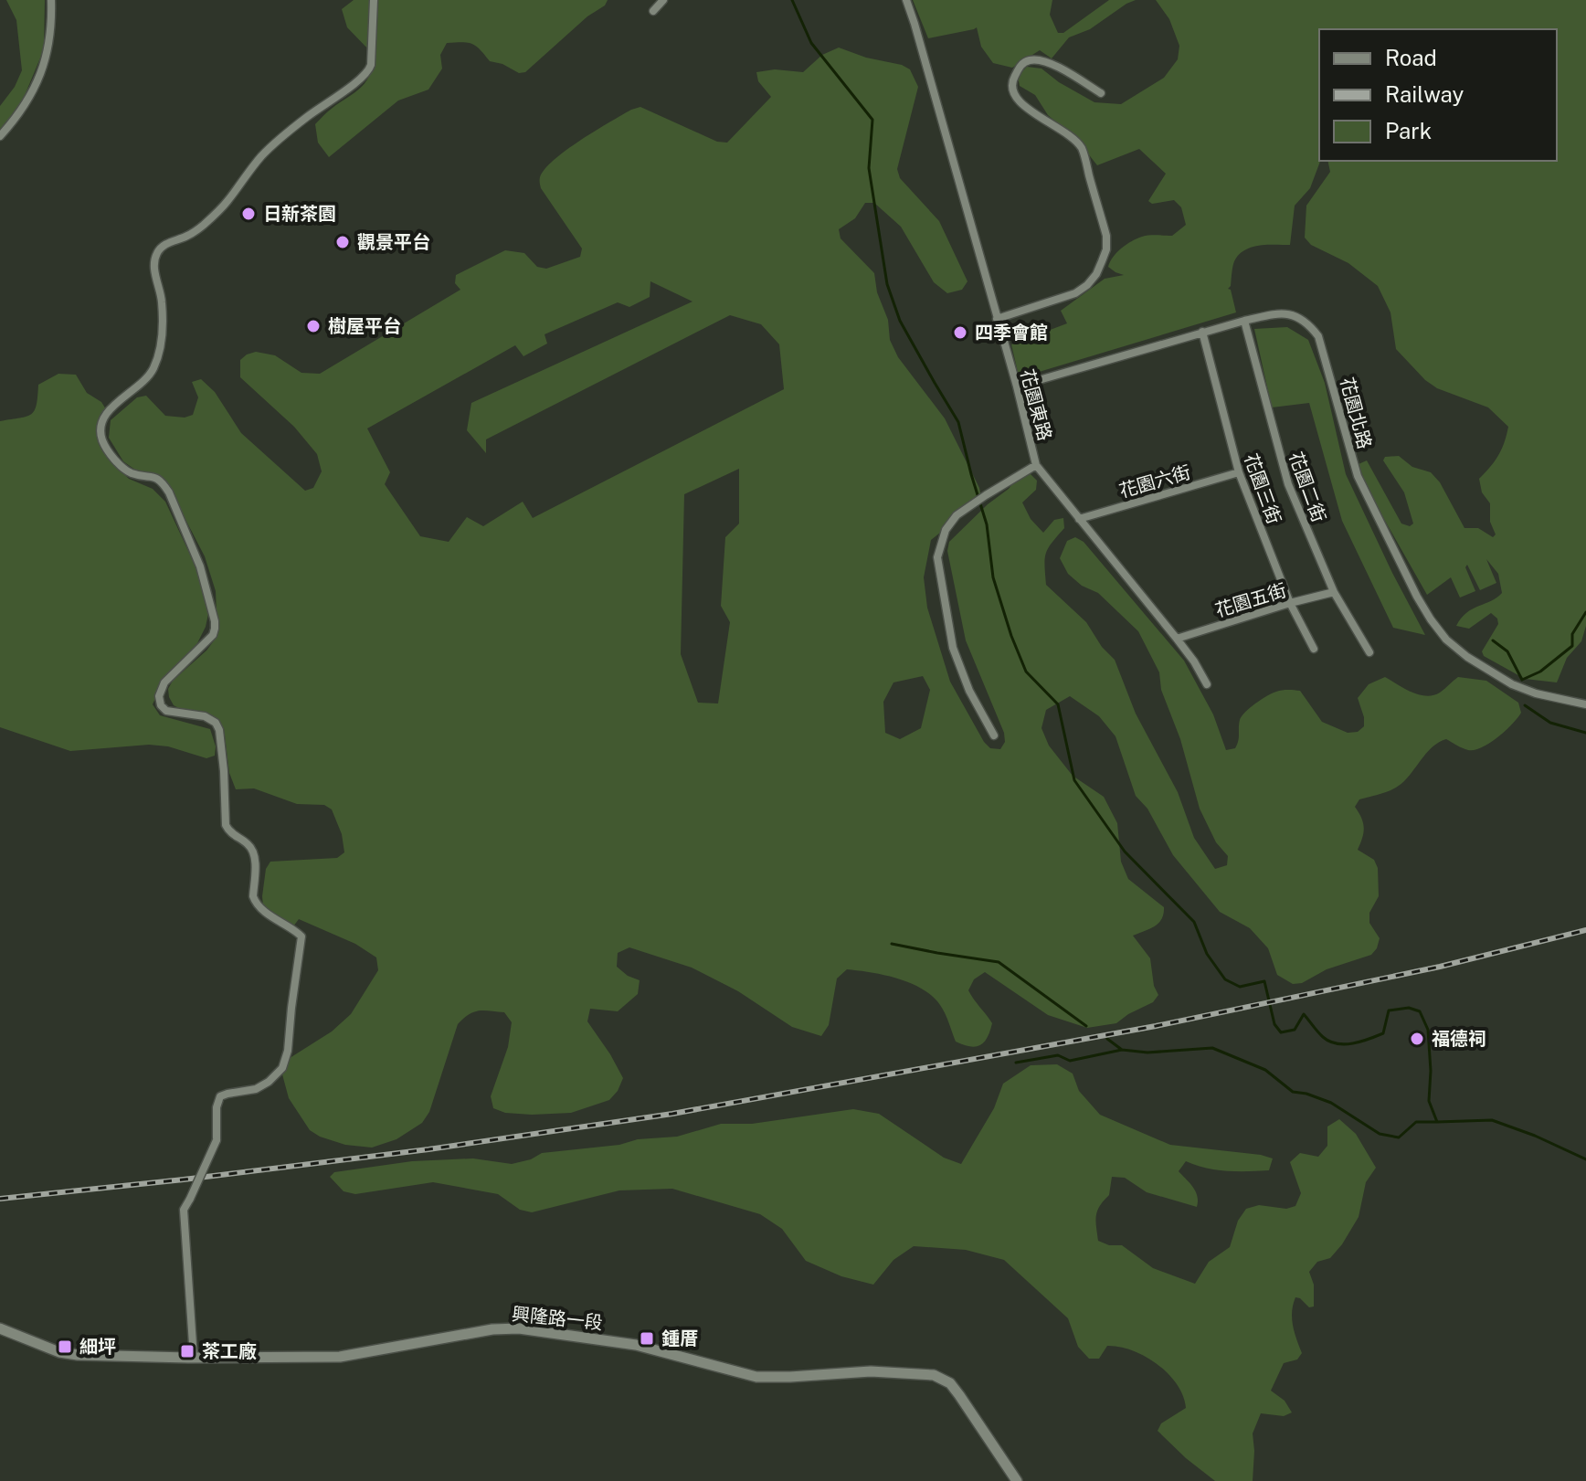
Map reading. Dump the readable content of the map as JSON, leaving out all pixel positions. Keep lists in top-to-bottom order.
{
  "streets": {
    "street": [
      "花園東路",
      "花園北路",
      "花園六街",
      "花園二街",
      "花園三街",
      "花園五街",
      "興隆路一段"
    ]
  },
  "crossings": [
    ["花園東路", "花園北路"],
    ["花園東路", "花園六街"],
    ["花園東路", "花園五街"],
    ["花園北路", "花園二街"],
    ["花園北路", "花園三街"],
    ["花園六街", "花園三街"],
    ["花園二街", "花園五街"],
    ["花園三街", "花園五街"]
  ],
  "places": {
    "other": [
      "日新茶園",
      "觀景平台",
      "樹屋平台",
      "四季會館",
      "福德祠"
    ],
    "transit": ["鍾厝", "細坪", "茶工廠"]
  },
  "legend": ["Road", "Railway", "Park"]
}
